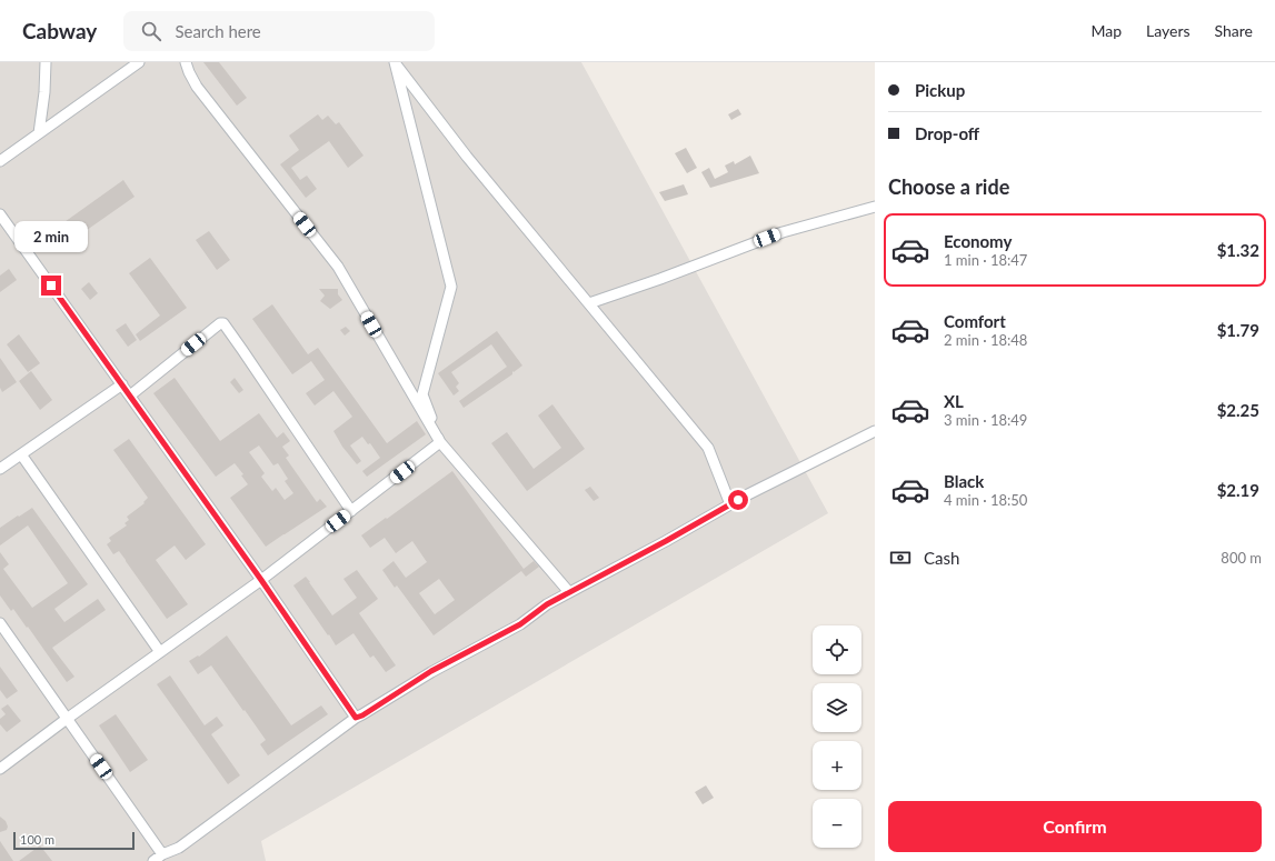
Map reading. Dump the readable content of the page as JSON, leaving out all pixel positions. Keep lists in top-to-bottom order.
{
  "scale_bar": "100 m",
  "page": {
    "header": "Cabway",
    "search": "Search here",
    "nav": ["Map", "Layers", "Share"],
    "banner": ["Pickup", "Drop-off"],
    "heading": "Choose a ride",
    "list": [
      {
        "name": "Economy",
        "note": "1 min · 18:47",
        "value": "$1.32"
      },
      {
        "name": "Comfort",
        "note": "2 min · 18:48",
        "value": "$1.79"
      },
      {
        "name": "XL",
        "note": "3 min · 18:49",
        "value": "$2.25"
      },
      {
        "name": "Black",
        "note": "4 min · 18:50",
        "value": "$2.19"
      }
    ],
    "bubble": "2 min",
    "pay": ["Cash", "800 m"],
    "map_buttons": ["+", "−"],
    "buttons": "Confirm",
    "scale": "100 m"
  }
}
